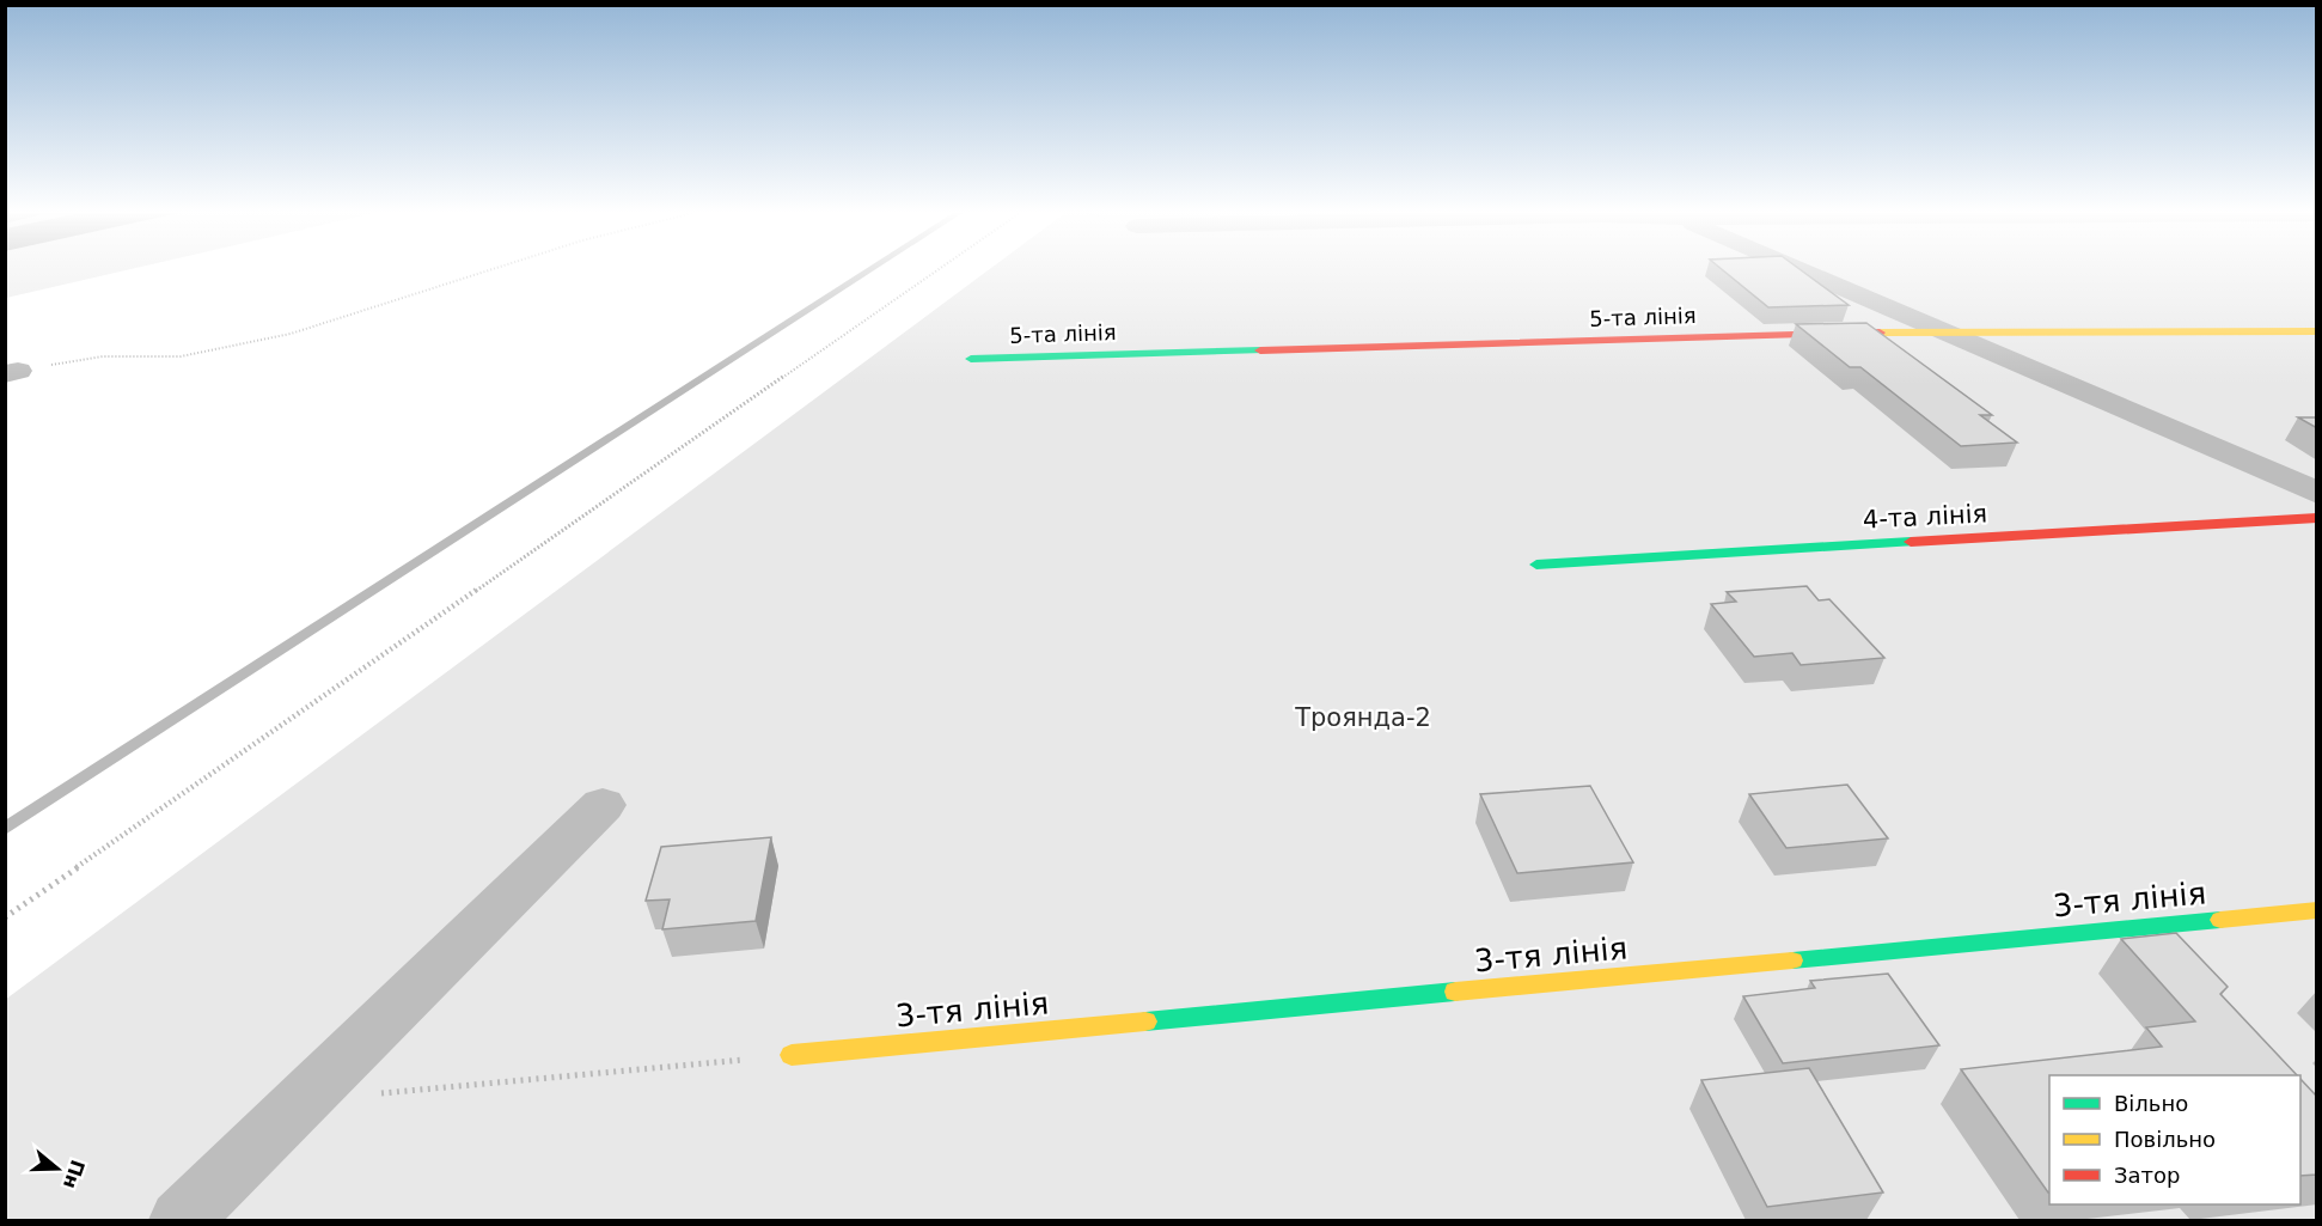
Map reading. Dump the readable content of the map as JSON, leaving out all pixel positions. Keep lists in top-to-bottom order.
{
  "streets": {
    "street": ["5-та лінія", "4-та лінія", "3-тя лінія"]
  },
  "parks": ["Троянда-2"],
  "legend": ["Вільно", "Повільно", "Затор"],
  "north": "right"
}
